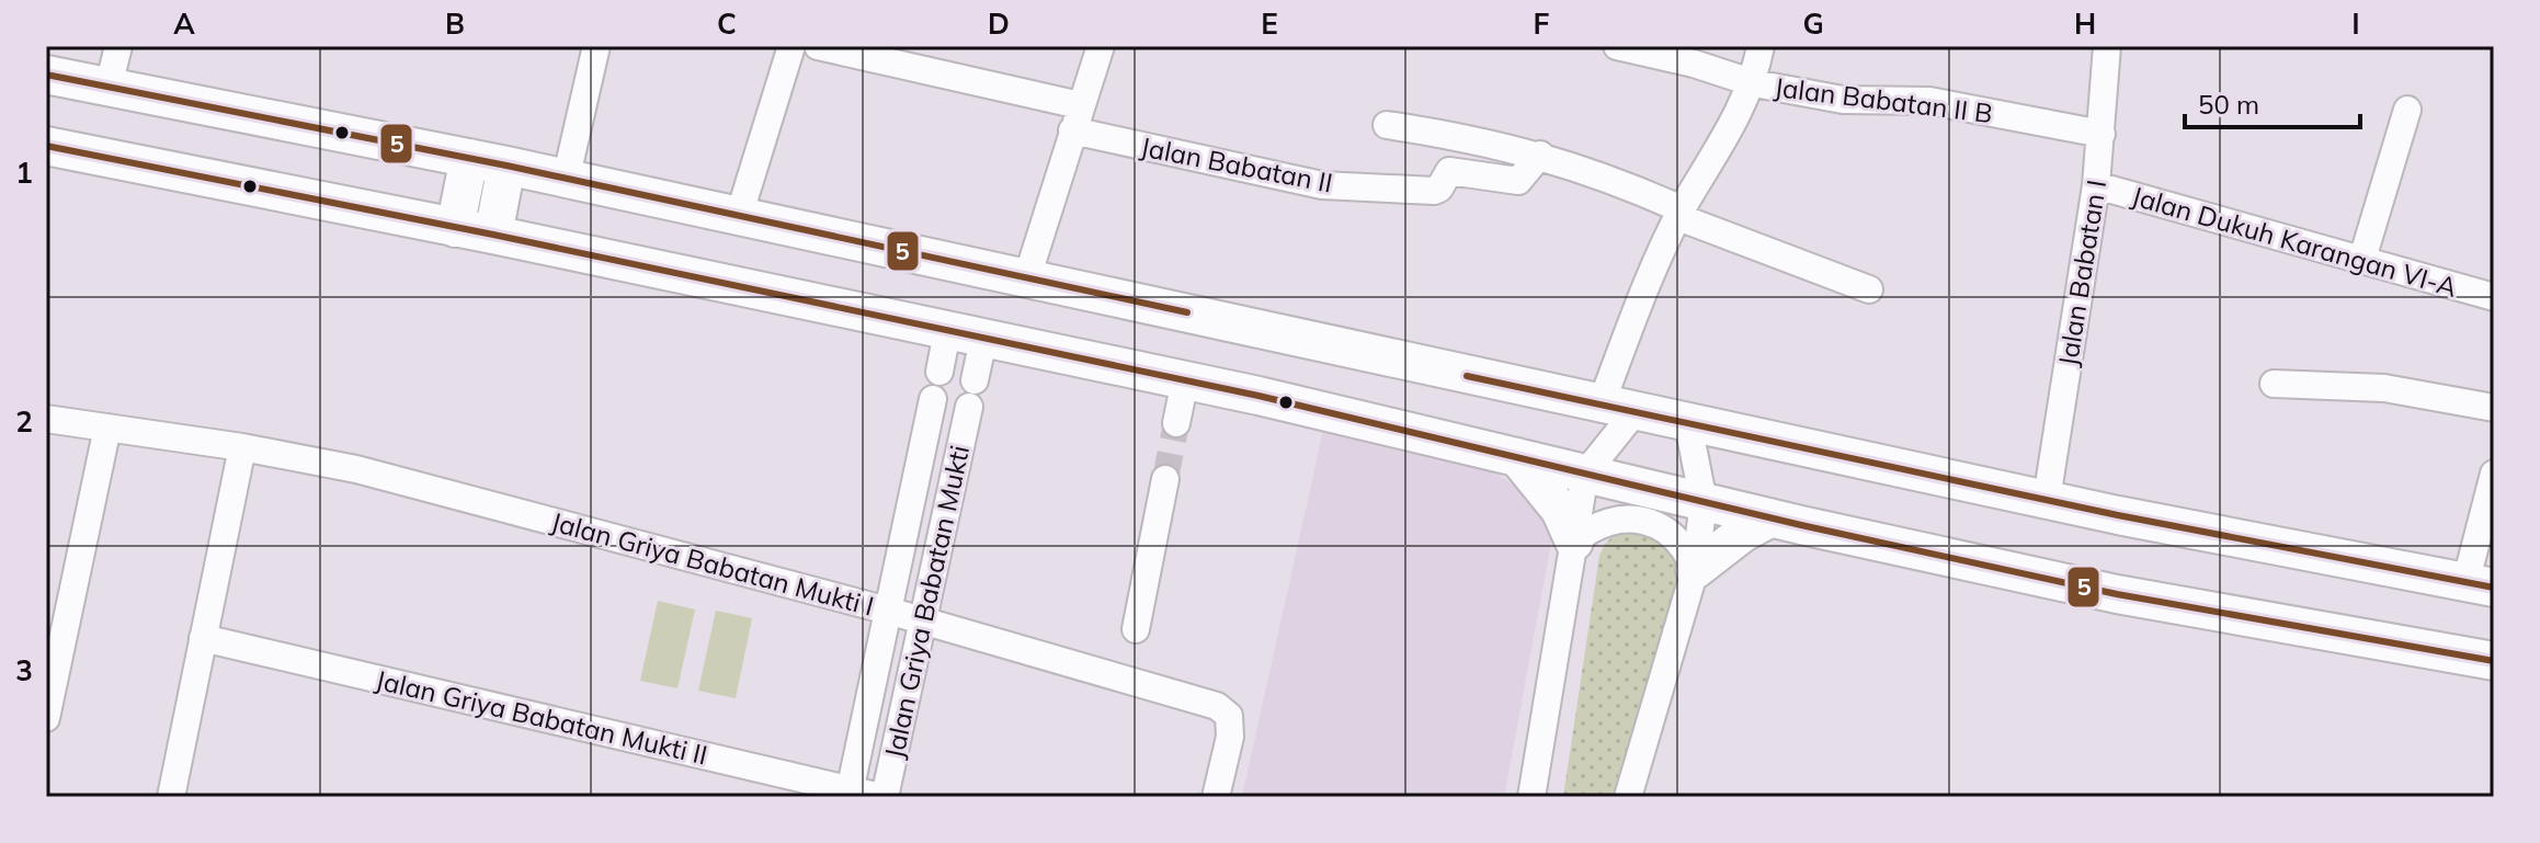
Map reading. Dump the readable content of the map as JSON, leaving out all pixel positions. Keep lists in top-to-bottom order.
{
  "streets": {
    "street": [
      "Jalan Babatan II B",
      "Jalan Babatan II",
      "Jalan Dukuh Karangan VI-A",
      "Jalan Babatan I",
      "Jalan Griya Babatan Mukti I",
      "Jalan Griya Babatan Mukti",
      "Jalan Griya Babatan Mukti II"
    ]
  },
  "crossings": [
    ["Jalan Babatan II B", "Jalan Babatan I"],
    ["Jalan Dukuh Karangan VI-A", "Jalan Babatan I"],
    ["Jalan Griya Babatan Mukti I", "Jalan Griya Babatan Mukti"],
    ["Jalan Griya Babatan Mukti", "Jalan Griya Babatan Mukti II"]
  ],
  "lines": ["transit line 5"],
  "scale_bar": "50 m",
  "grid": {
    "columns": [
      "A",
      "B",
      "C",
      "D",
      "E",
      "F",
      "G",
      "H",
      "I"
    ],
    "rows": ["1", "2", "3"]
  }
}
